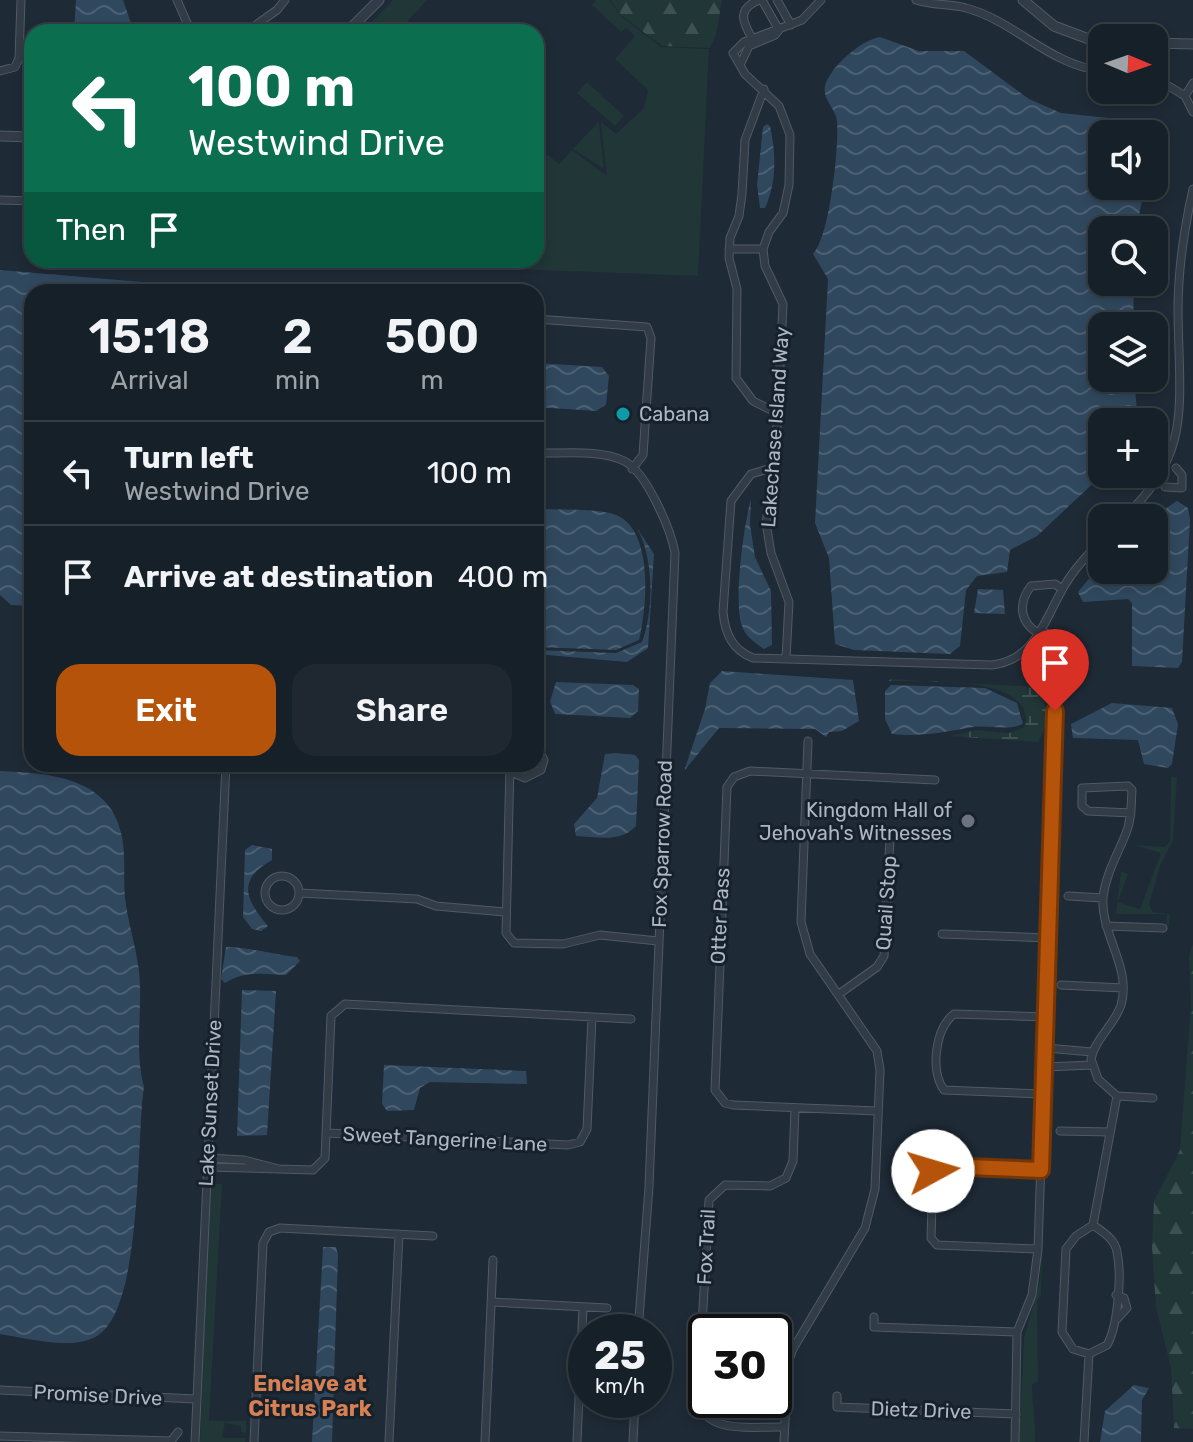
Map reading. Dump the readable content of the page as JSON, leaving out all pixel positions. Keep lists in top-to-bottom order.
{
  "streets": {
    "street": [
      "Lakechase Island Way",
      "Fox Sparrow Road",
      "Quail Stop",
      "Otter Pass",
      "Lake Sunset Drive",
      "Sweet Tangerine Lane",
      "Fox Trail",
      "Promise Drive",
      "Dietz Drive"
    ]
  },
  "crossings": [
    ["Otter Pass", "Fox Trail"],
    ["Lake Sunset Drive", "Promise Drive"]
  ],
  "districts": ["Enclave at Citrus Park"],
  "places": ["Cabana", "Kingdom Hall of Jehovah's Witnesses"],
  "north": "right",
  "page": {
    "map_buttons": ["+", "−"],
    "turn": ["100 m", "Westwind Drive"],
    "then": "Then",
    "eta": [
      "15:18",
      "Arrival",
      "2",
      "min",
      "500",
      "m"
    ],
    "list": [
      {
        "name": "Turn left",
        "note": "Westwind Drive",
        "value": "100 m"
      },
      {
        "name": "Arrive at destination",
        "value": "400 m"
      }
    ],
    "buttons": ["Exit", "Share"],
    "speed": "25 km/h",
    "limit": "30"
  }
}
